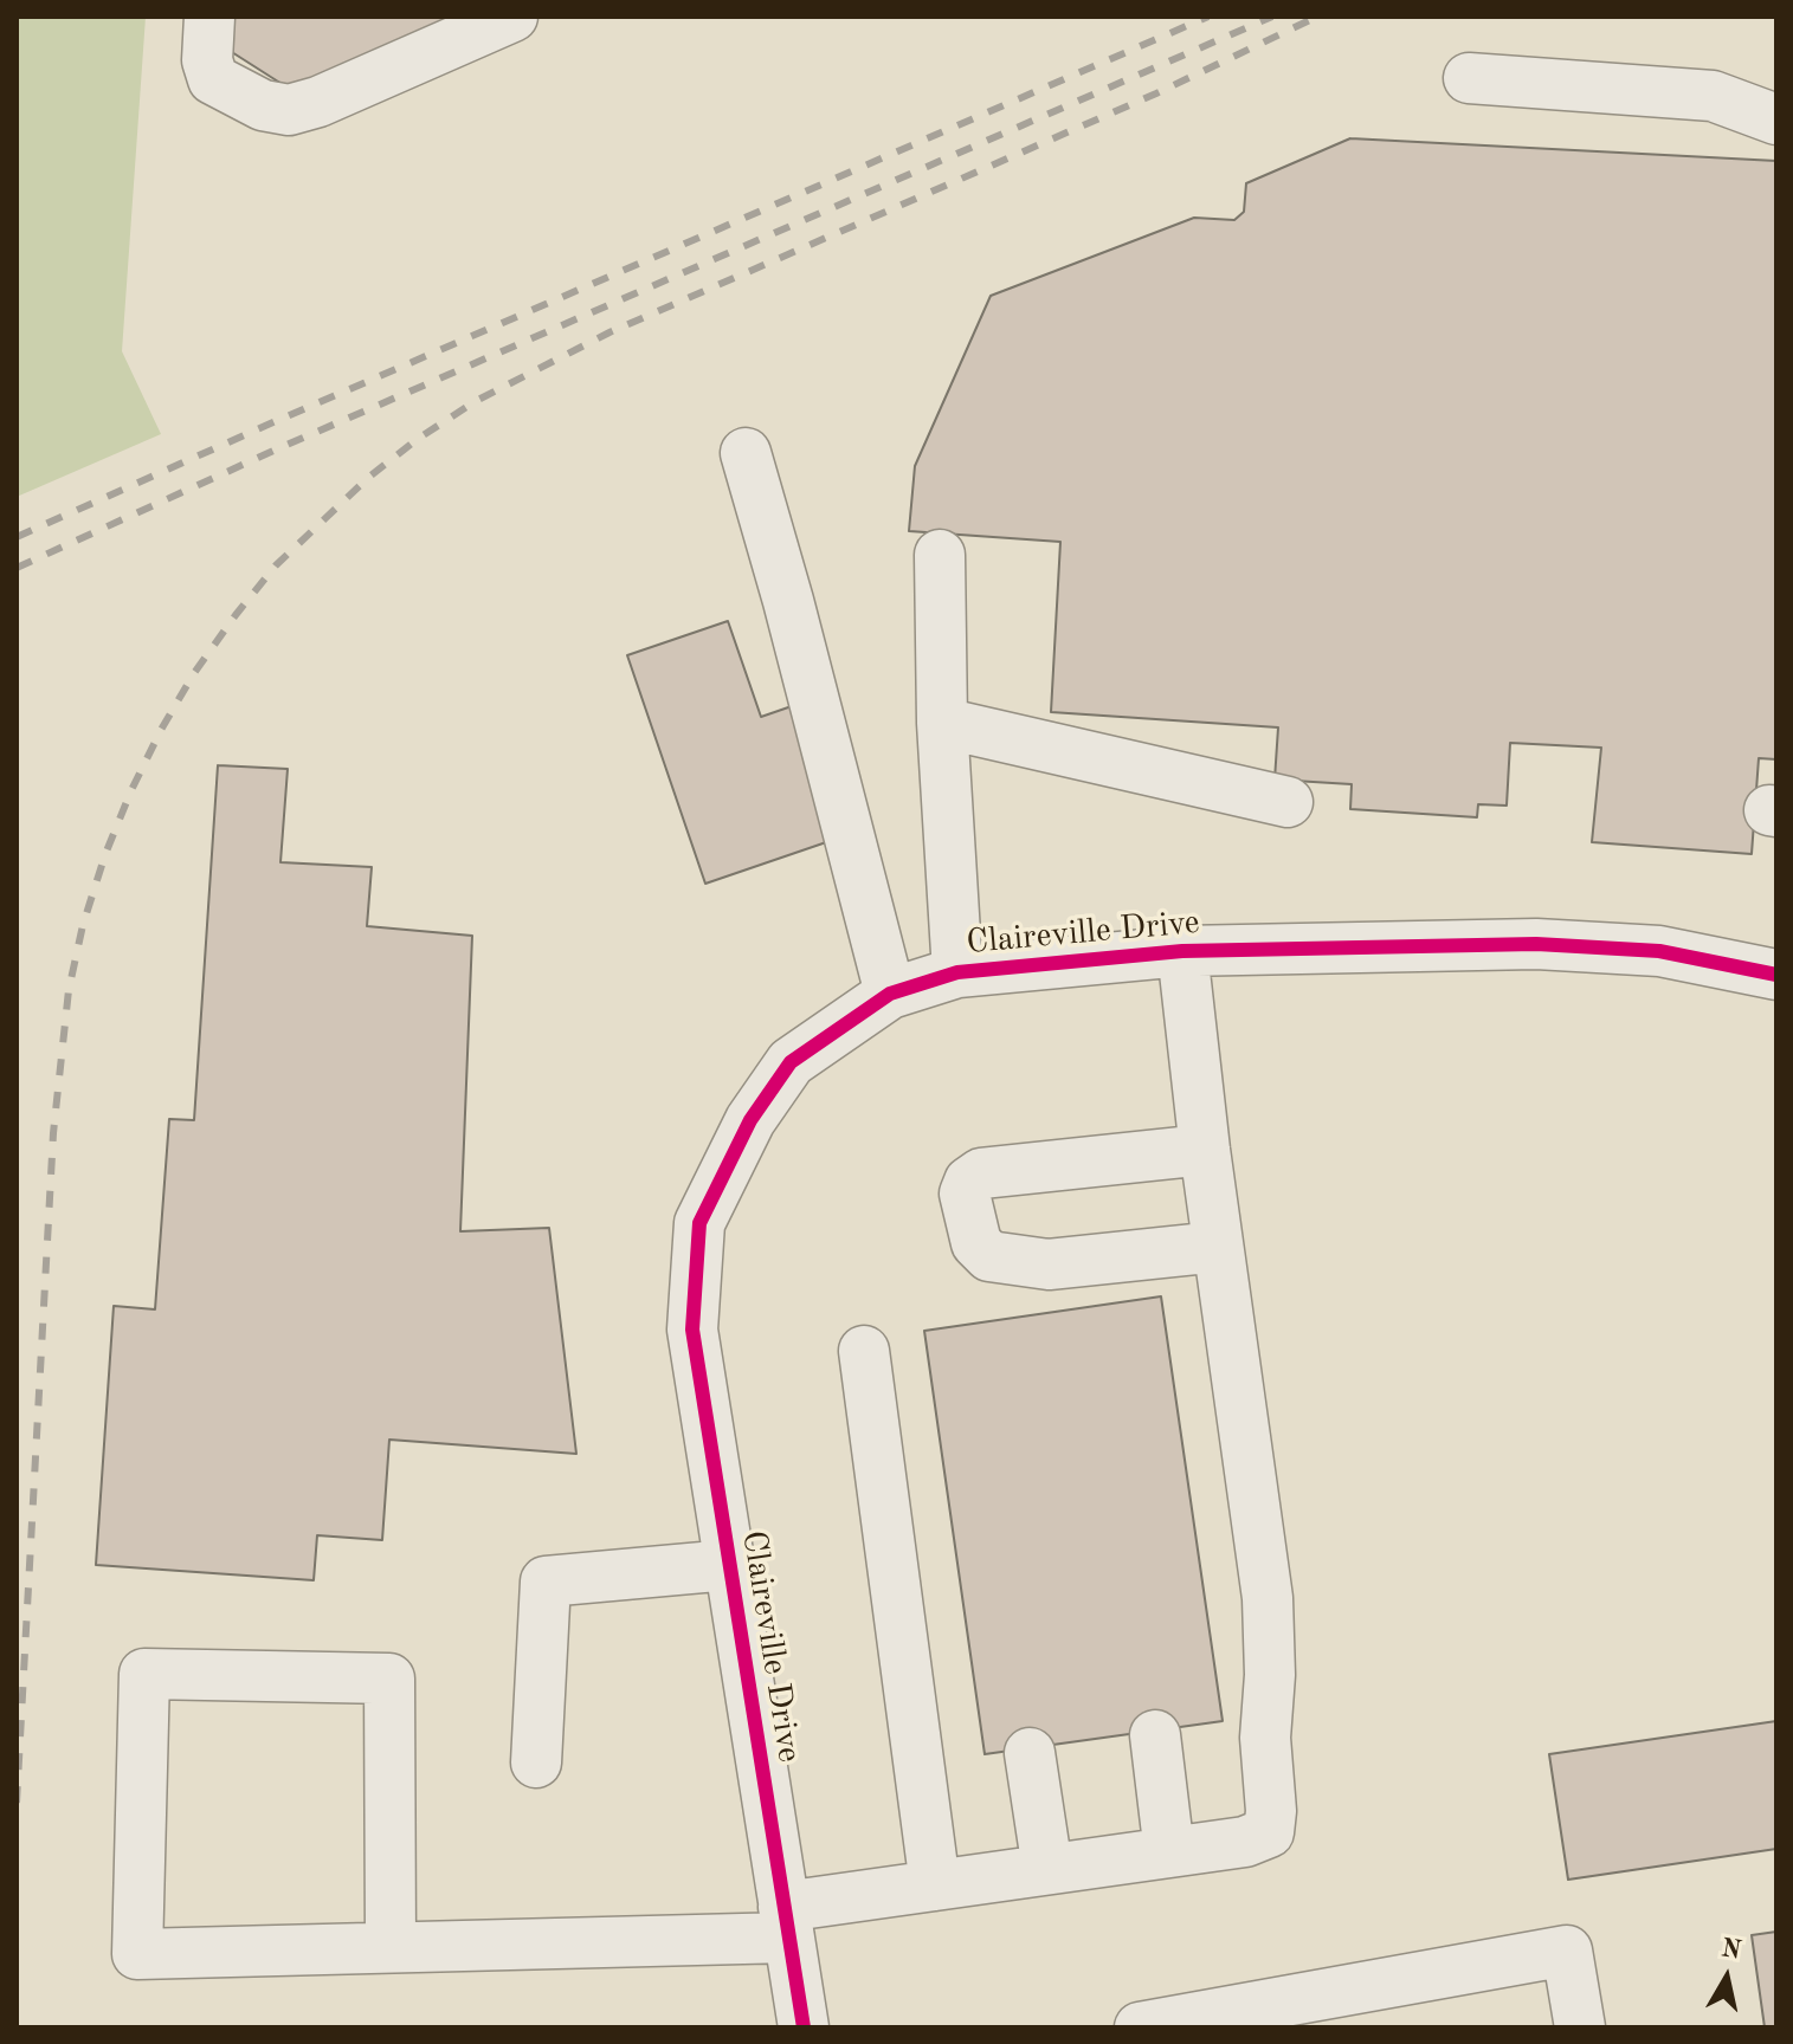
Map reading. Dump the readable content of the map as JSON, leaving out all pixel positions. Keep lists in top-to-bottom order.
{
  "streets": {
    "street": ["Claireville Drive"]
  },
  "north": "top"
}
